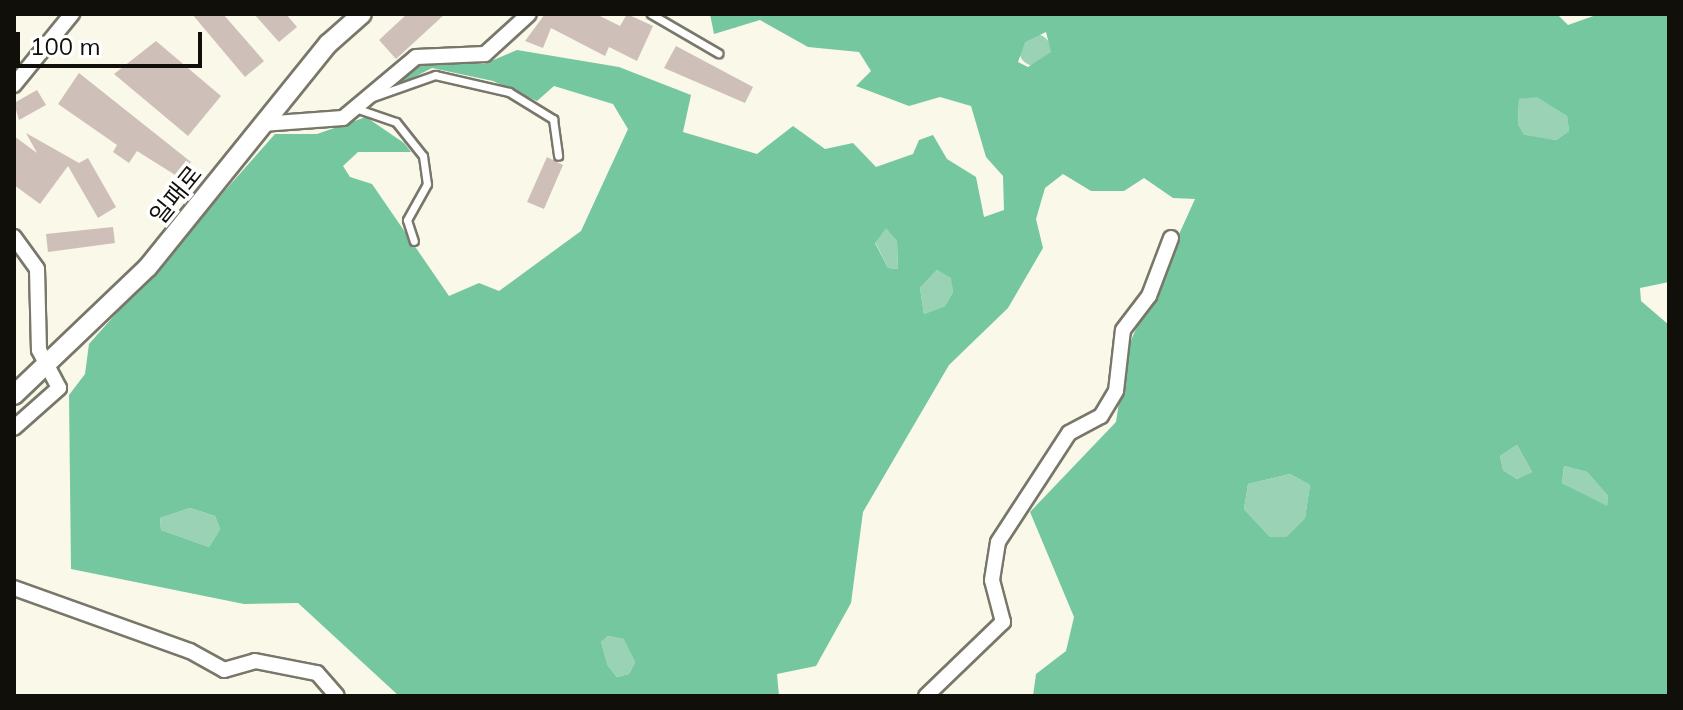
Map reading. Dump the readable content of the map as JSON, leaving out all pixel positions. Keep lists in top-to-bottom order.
{
  "streets": {
    "street": ["일패로"]
  },
  "scale_bar": "100 m"
}
